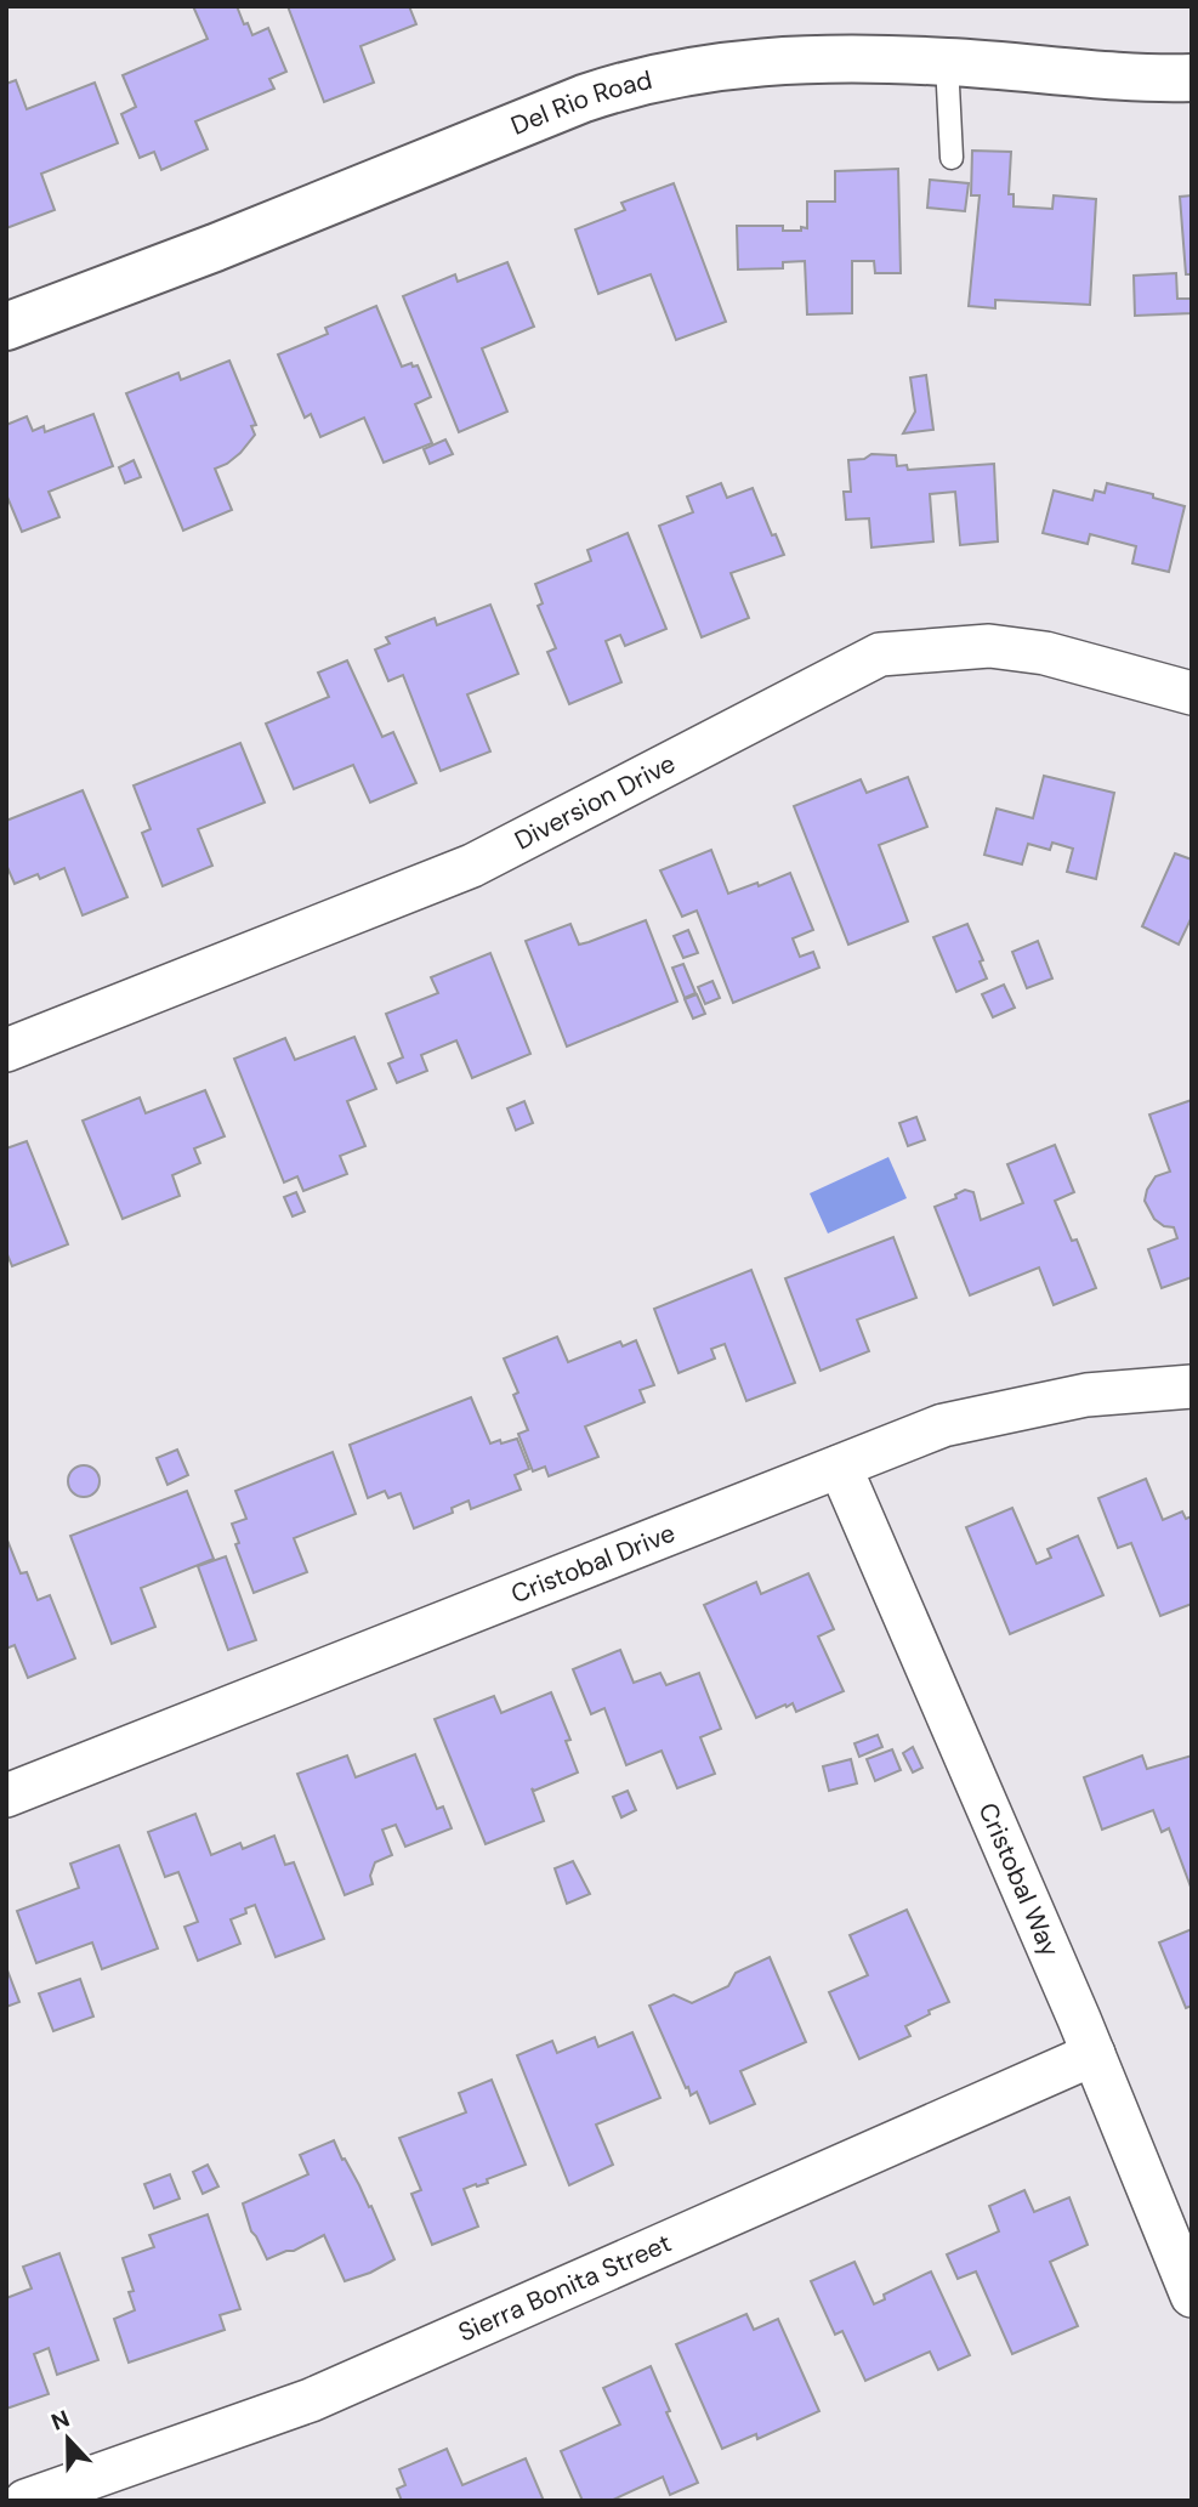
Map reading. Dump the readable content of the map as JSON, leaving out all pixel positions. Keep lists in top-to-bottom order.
{
  "streets": {
    "street": [
      "Del Rio Road",
      "Diversion Drive",
      "Cristobal Drive",
      "Cristobal Way",
      "Sierra Bonita Street"
    ]
  },
  "crossings": [
    ["Cristobal Drive", "Cristobal Way"],
    ["Cristobal Way", "Sierra Bonita Street"]
  ],
  "north": "top"
}
